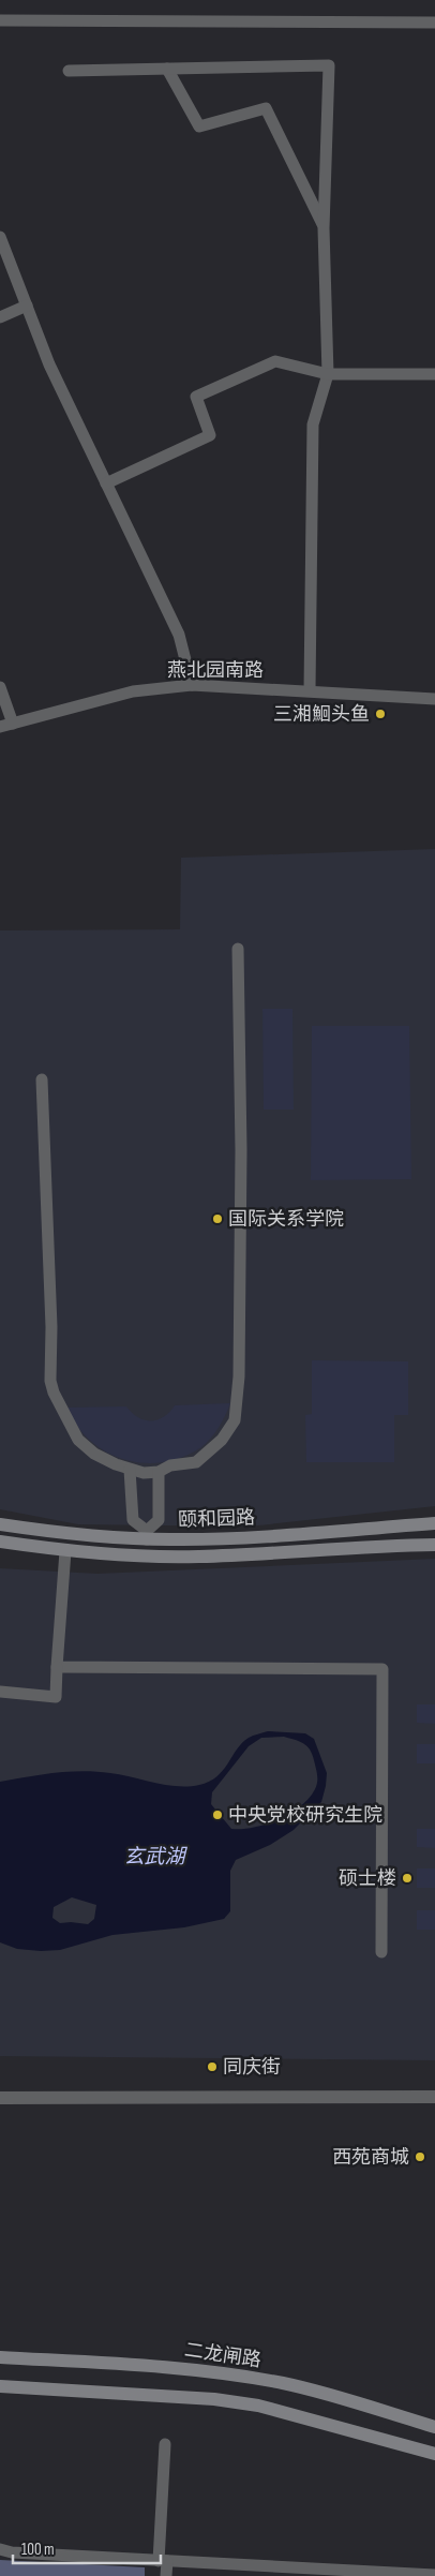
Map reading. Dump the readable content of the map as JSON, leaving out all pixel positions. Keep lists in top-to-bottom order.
{
  "streets": {
    "main road": ["颐和园路", "二龙闸路"],
    "street": ["燕北园南路"]
  },
  "water": ["玄武湖"],
  "places": [
    "三湘鮰头鱼",
    "国际关系学院",
    "中央党校研究生院",
    "硕士楼",
    "同庆街",
    "西苑商城"
  ],
  "scale_bar": "100 m"
}
